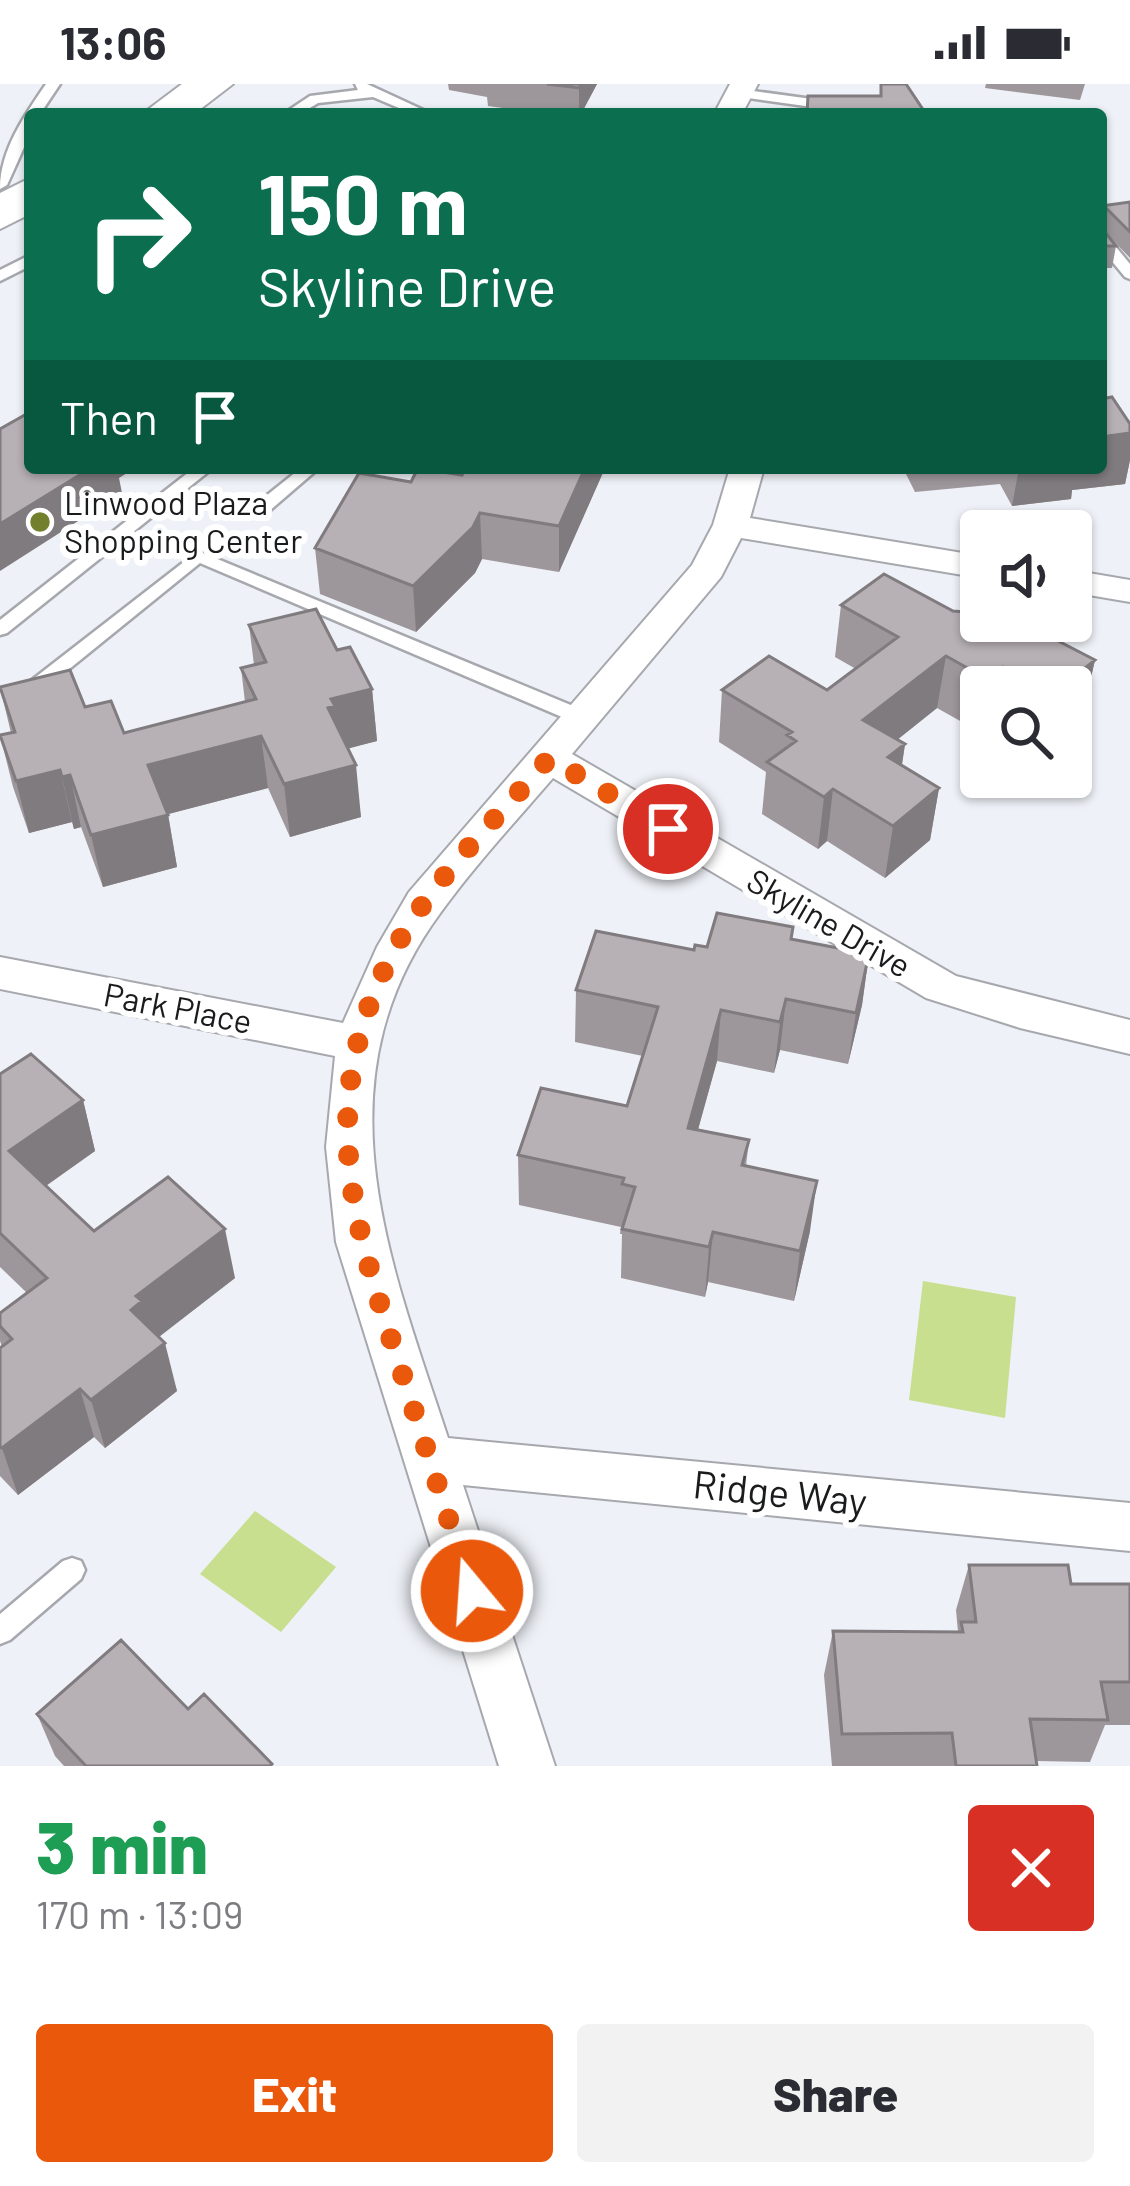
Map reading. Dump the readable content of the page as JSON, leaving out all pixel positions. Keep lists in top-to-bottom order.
{
  "streets": {
    "street": ["Skyline Drive", "Park Place", "Ridge Way"]
  },
  "places": ["Linwood Plaza Shopping Center"],
  "page": {
    "status": "13:06",
    "turn": ["150 m", "Skyline Drive"],
    "then": "Then",
    "heading": ["3 min", "170 m · 13:09"],
    "buttons": ["Exit", "Share"]
  }
}
